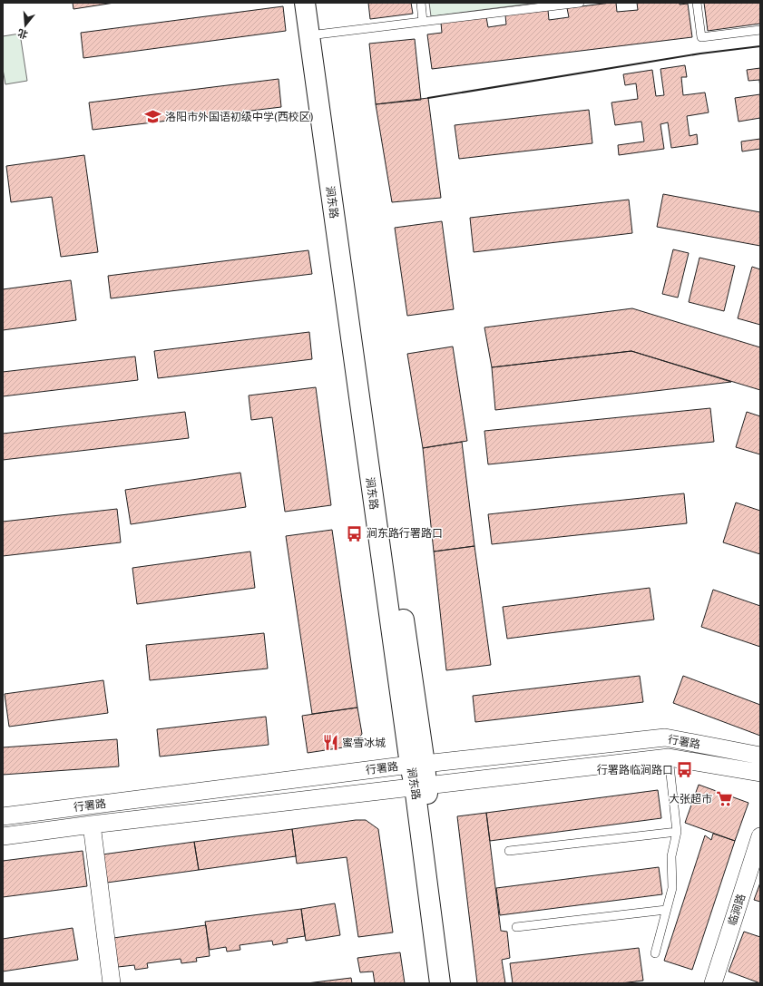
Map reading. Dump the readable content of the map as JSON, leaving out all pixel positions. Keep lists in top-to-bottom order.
{
  "streets": {
    "street": ["涧东路", "行署路", "临涧路"]
  },
  "crossings": [
    ["涧东路", "行署路"]
  ],
  "places": {
    "school or university": ["洛阳市外国语初级中学(西校区)"],
    "bus stop": ["涧东路行署路口", "行署路临涧路口"],
    "restaurant": ["蜜雪冰城"],
    "supermarket": ["大张超市"]
  },
  "north": "bottom"
}
